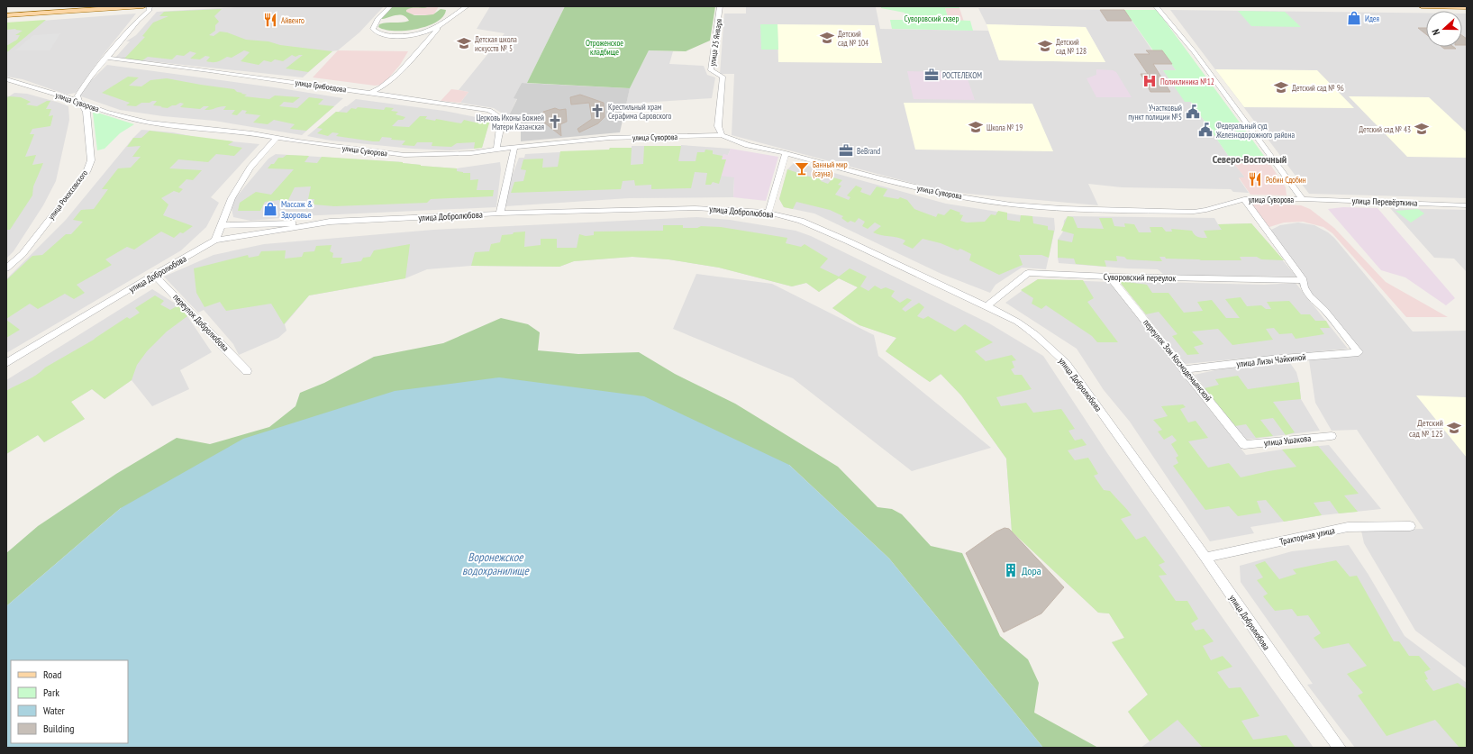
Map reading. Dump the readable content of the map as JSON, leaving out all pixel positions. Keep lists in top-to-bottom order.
{
  "streets": {
    "street": [
      "улица 25 Января",
      "улица Грибоедова",
      "улица Суворова",
      "улица Рокоссовского",
      "улица Перевёрткина",
      "улица Добролюбова",
      "Суворовский переулок",
      "переулок Добролюбова",
      "переулок Зои Космодемьянской",
      "улица Лизы Чайкиной",
      "улица Ушакова",
      "Тракторная улица"
    ]
  },
  "crossings": [
    ["улица 25 Января", "улица Суворова"],
    ["улица Грибоедова", "улица Суворова"],
    ["улица Суворова", "улица Рокоссовского"],
    ["улица Суворова", "улица Перевёрткина"],
    ["улица Добролюбова", "Суворовский переулок"],
    ["улица Добролюбова", "переулок Добролюбова"],
    ["улица Добролюбова", "Тракторная улица"],
    ["Суворовский переулок", "переулок Зои Космодемьянской"],
    ["Суворовский переулок", "улица Лизы Чайкиной"],
    ["переулок Зои Космодемьянской", "улица Лизы Чайкиной"],
    ["переулок Зои Космодемьянской", "улица Ушакова"]
  ],
  "districts": ["Северо-Восточный"],
  "water": ["Воронежское водохранилище"],
  "parks": ["Суворовский сквер", "Отроженское кладбище"],
  "places": {
    "shop": ["Идея", "Массаж & Здоровье"],
    "restaurant": ["Айвенго", "Робин Сдобин"],
    "school or university": [
      "Детский сад № 104",
      "Детская школа искусств № 5",
      "Детский сад № 128",
      "Детский сад № 96",
      "Школа № 19",
      "Детский сад № 43",
      "Детский сад № 125"
    ],
    "office": ["РОСТЕЛЕКОМ", "BeBrand"],
    "hospital": ["Поликлиника №12"],
    "church": ["Крестильный храм Серафима Саровского", "Церковь Иконы Божией Матери Казанская"],
    "public building": ["Участковый пункт полиции №5", "Федеральный суд Железнодорожного района"],
    "bar": ["Банный мир (сауна)"],
    "building": ["Дора"]
  },
  "legend": [
    "Road",
    "Park",
    "Water",
    "Building"
  ],
  "north": "left"
}
